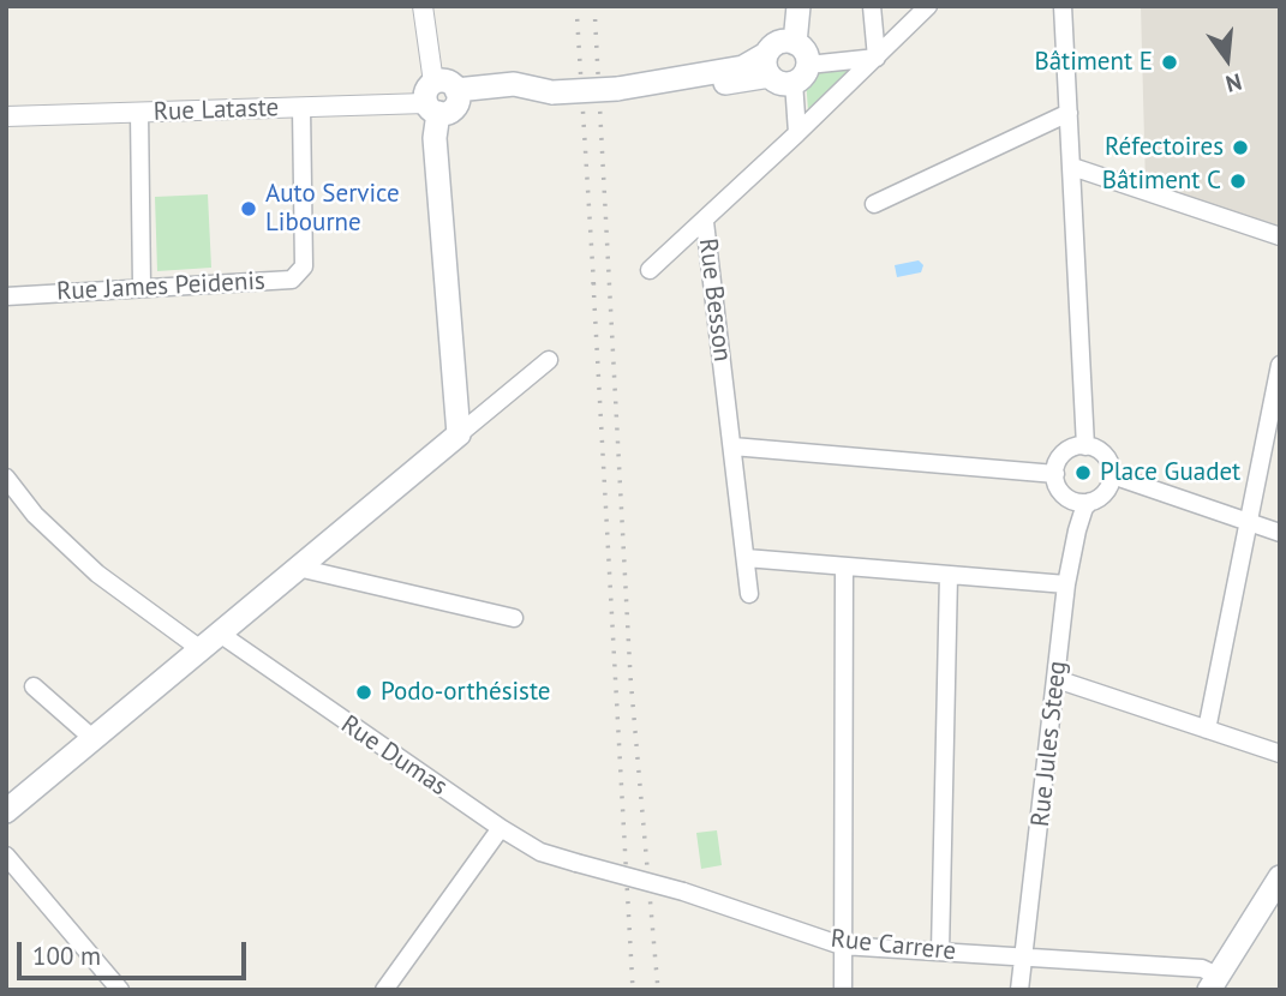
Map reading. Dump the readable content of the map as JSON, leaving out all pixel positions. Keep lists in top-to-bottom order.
{
  "streets": {
    "main road": ["Rue Lataste"],
    "street": [
      "Rue James Peidenis",
      "Rue Besson",
      "Rue Jules Steeg",
      "Rue Dumas",
      "Rue Carrere"
    ]
  },
  "crossings": [
    ["Rue Lataste", "Rue James Peidenis"],
    ["Rue Jules Steeg", "Rue Carrere"],
    ["Rue Dumas", "Rue Carrere"]
  ],
  "places": [
    "Bâtiment E",
    "Réfectoires",
    "Bâtiment C",
    "Auto Service Libourne",
    "Place Guadet",
    "Podo-orthésiste"
  ],
  "scale_bar": "100 m",
  "north": "bottom"
}
